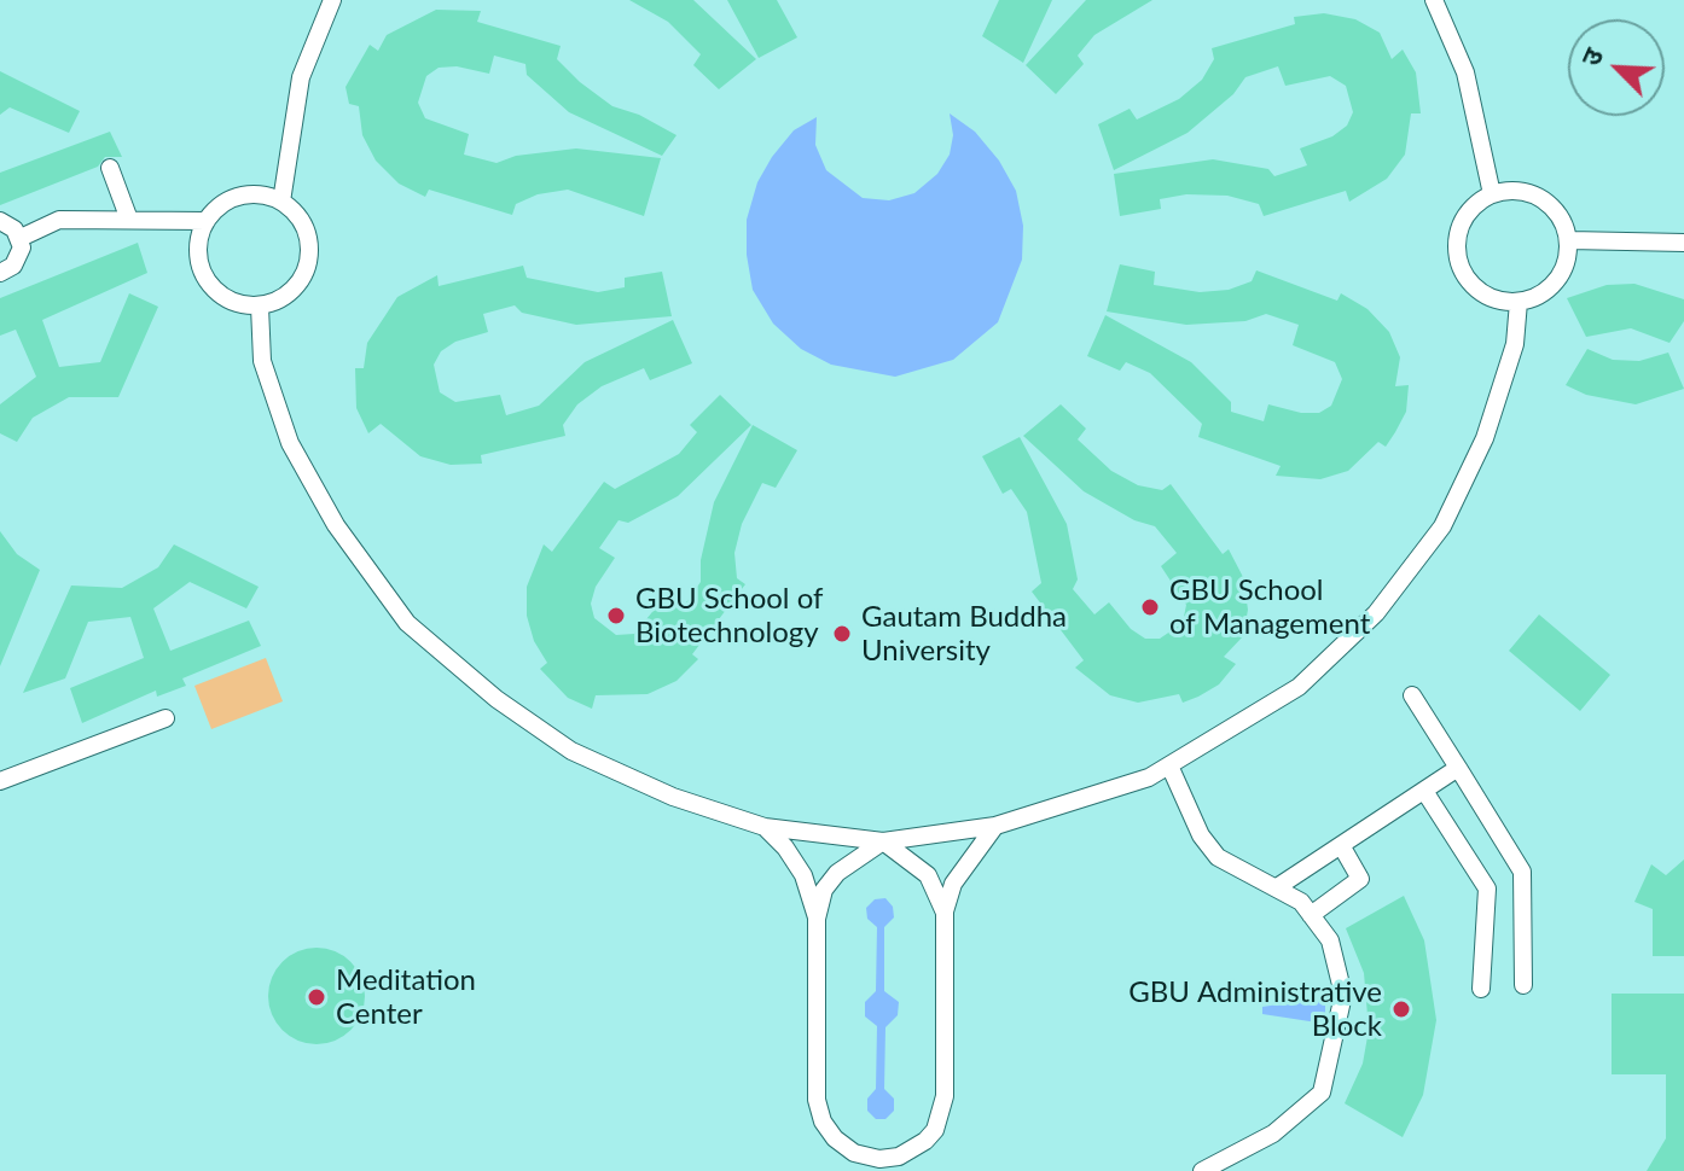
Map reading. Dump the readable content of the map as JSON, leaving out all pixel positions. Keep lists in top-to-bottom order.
{
  "places": [
    "GBU School of Management",
    "GBU School of Biotechnology",
    "Gautam Buddha University",
    "Meditation Center",
    "GBU Administrative Block"
  ],
  "north": "top left"
}
